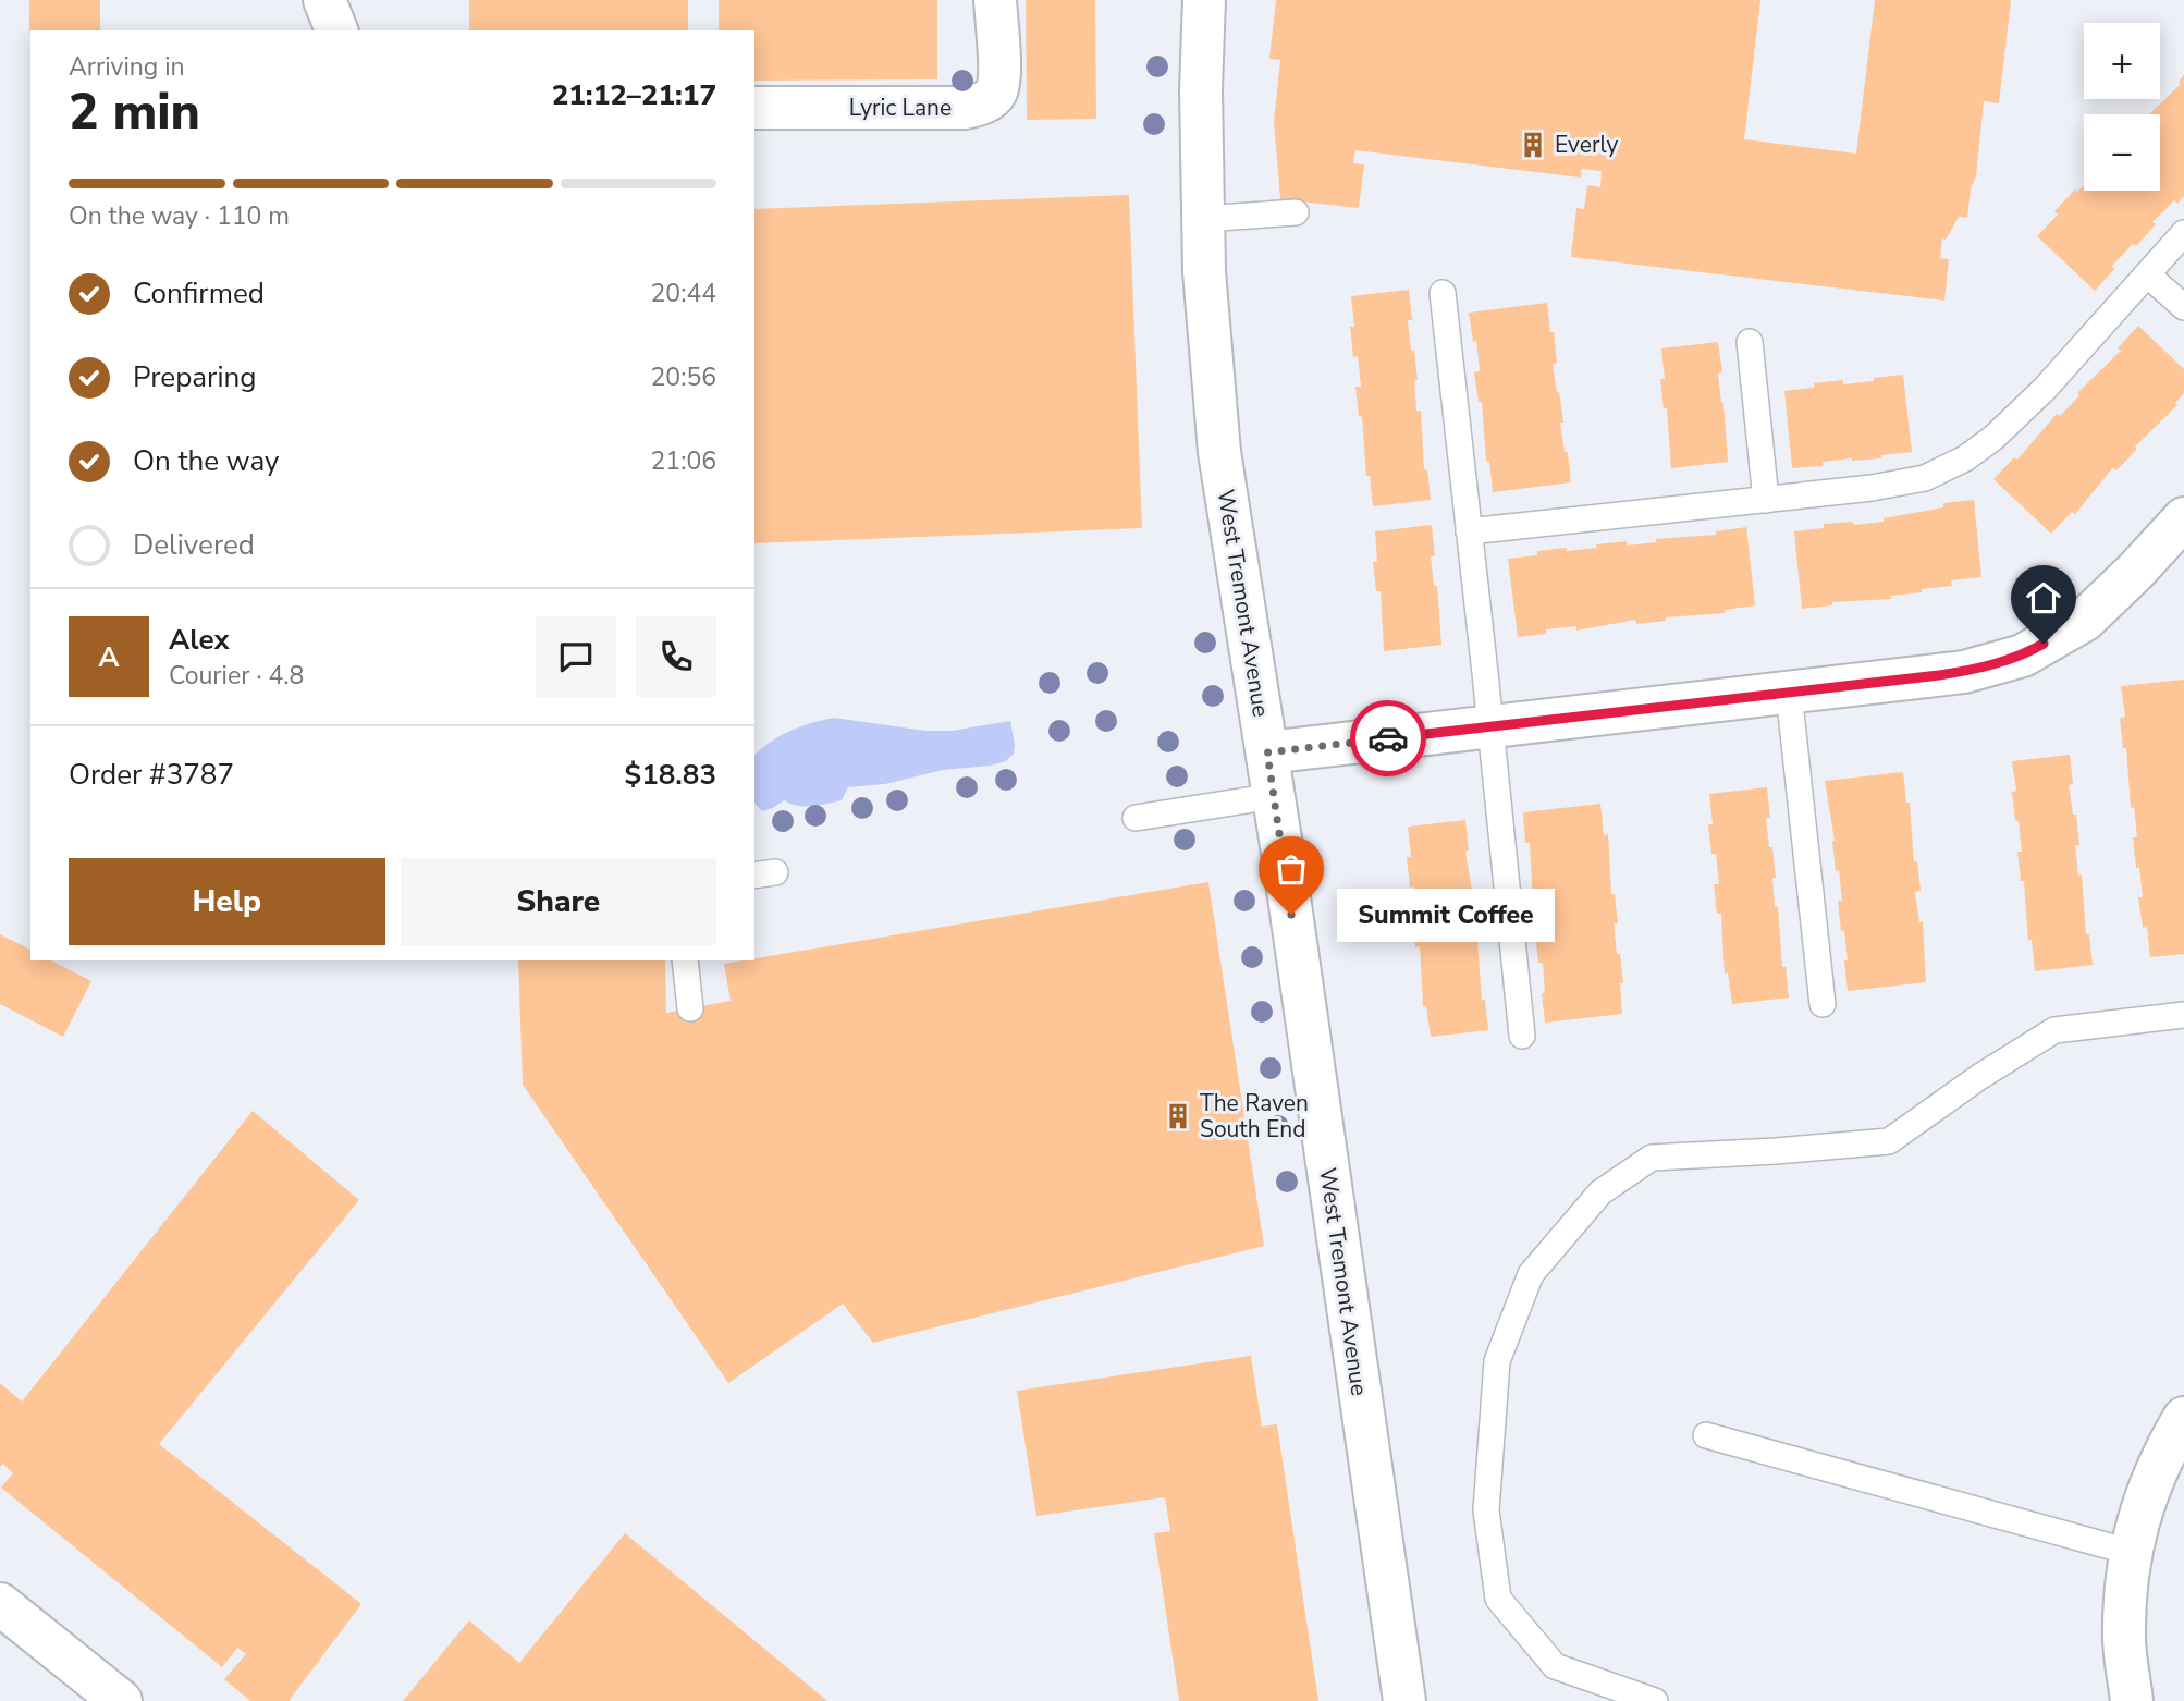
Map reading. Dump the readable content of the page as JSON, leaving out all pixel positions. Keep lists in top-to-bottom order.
{
  "streets": {
    "street": ["Lyric Lane", "West Tremont Avenue"]
  },
  "places": {
    "building": ["Everly", "The Raven South End"],
    "other": ["Summit Coffee"]
  },
  "page": {
    "map_buttons": ["+", "−"],
    "heading": ["2 min", "Arriving in", "21:12–21:17"],
    "panel": [
      "Alex",
      "Courier · 4.8",
      "Order #3787",
      "$18.83"
    ],
    "bar": "On the way · 110 m",
    "list": [
      ["Confirmed", "20:44"],
      ["Preparing", "20:56"],
      ["On the way", "21:06"],
      "Delivered"
    ],
    "round": "A",
    "buttons": ["Help", "Share"],
    "bubble": "Summit Coffee"
  }
}
